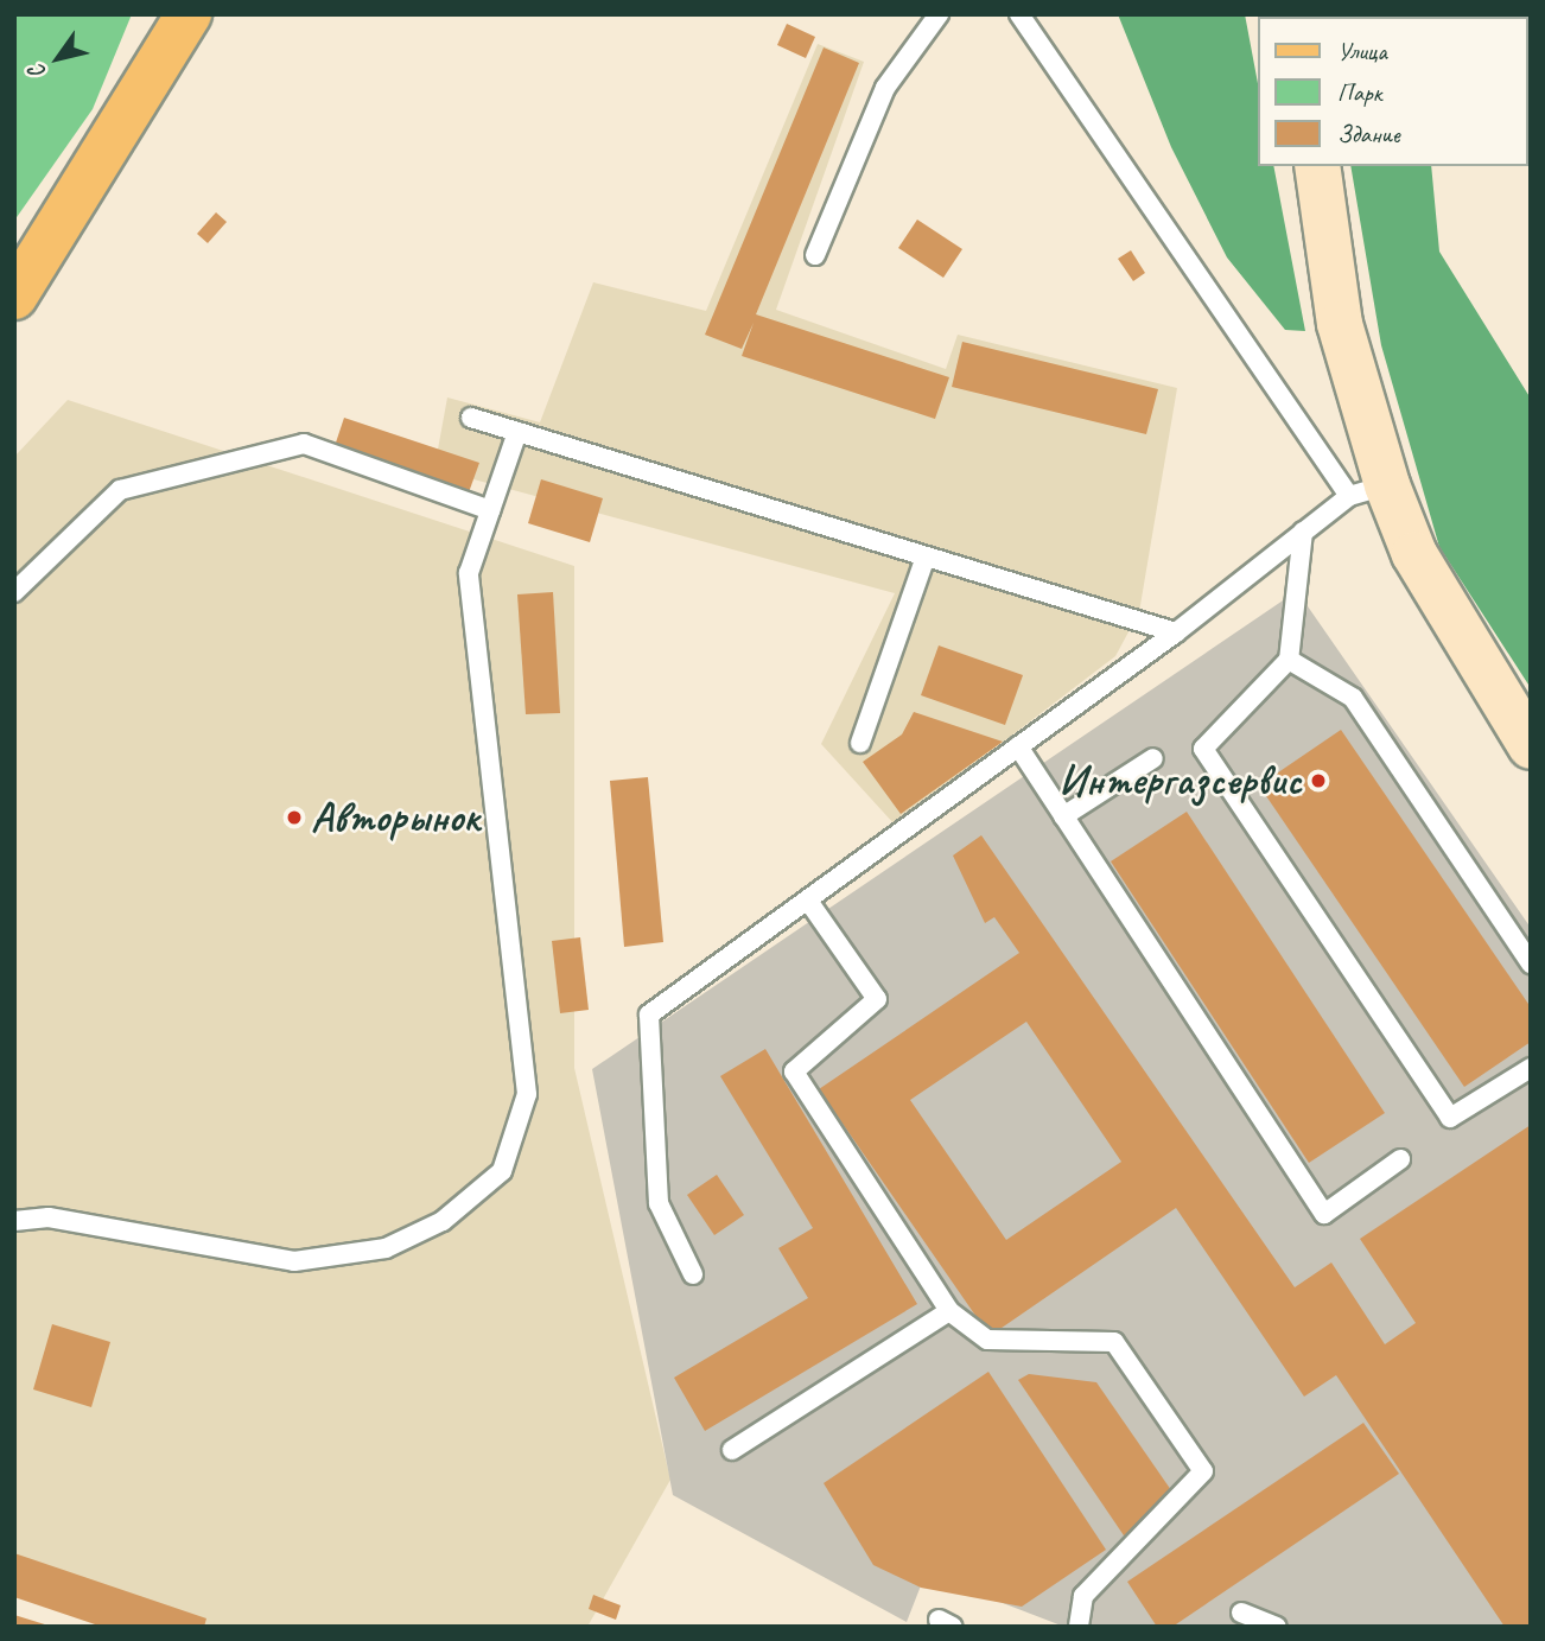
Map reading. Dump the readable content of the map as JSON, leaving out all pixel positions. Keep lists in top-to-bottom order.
{
  "places": ["Интергазсервис", "Авторынок"],
  "legend": ["Улица", "Парк", "Здание"],
  "north": "bottom left"
}
